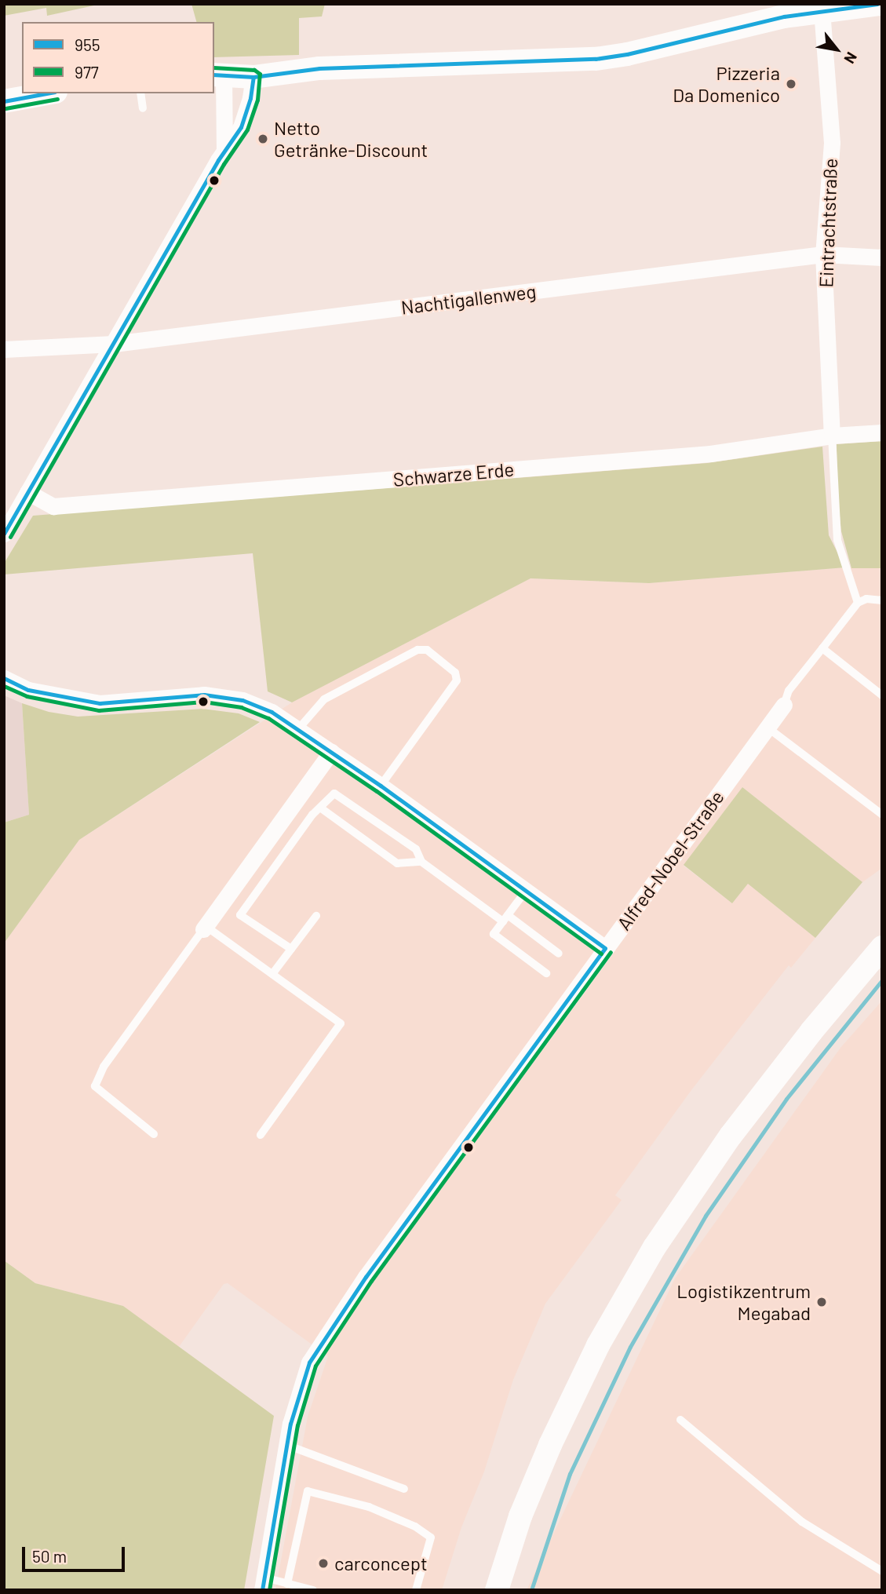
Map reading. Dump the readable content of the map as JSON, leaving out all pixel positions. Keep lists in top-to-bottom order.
{
  "streets": {
    "street": [
      "Eintrachtstraße",
      "Nachtigallenweg",
      "Schwarze Erde",
      "Alfred-Nobel-Straße"
    ]
  },
  "crossings": [
    ["Eintrachtstraße", "Nachtigallenweg"],
    ["Eintrachtstraße", "Schwarze Erde"]
  ],
  "places": [
    "Pizzeria Da Domenico",
    "Netto Getränke-Discount",
    "Logistikzentrum Megabad",
    "carconcept"
  ],
  "lines": ["transit line 955", "transit line 977"],
  "legend": ["955", "977"],
  "scale_bar": "50 m",
  "north": "bottom right"
}
